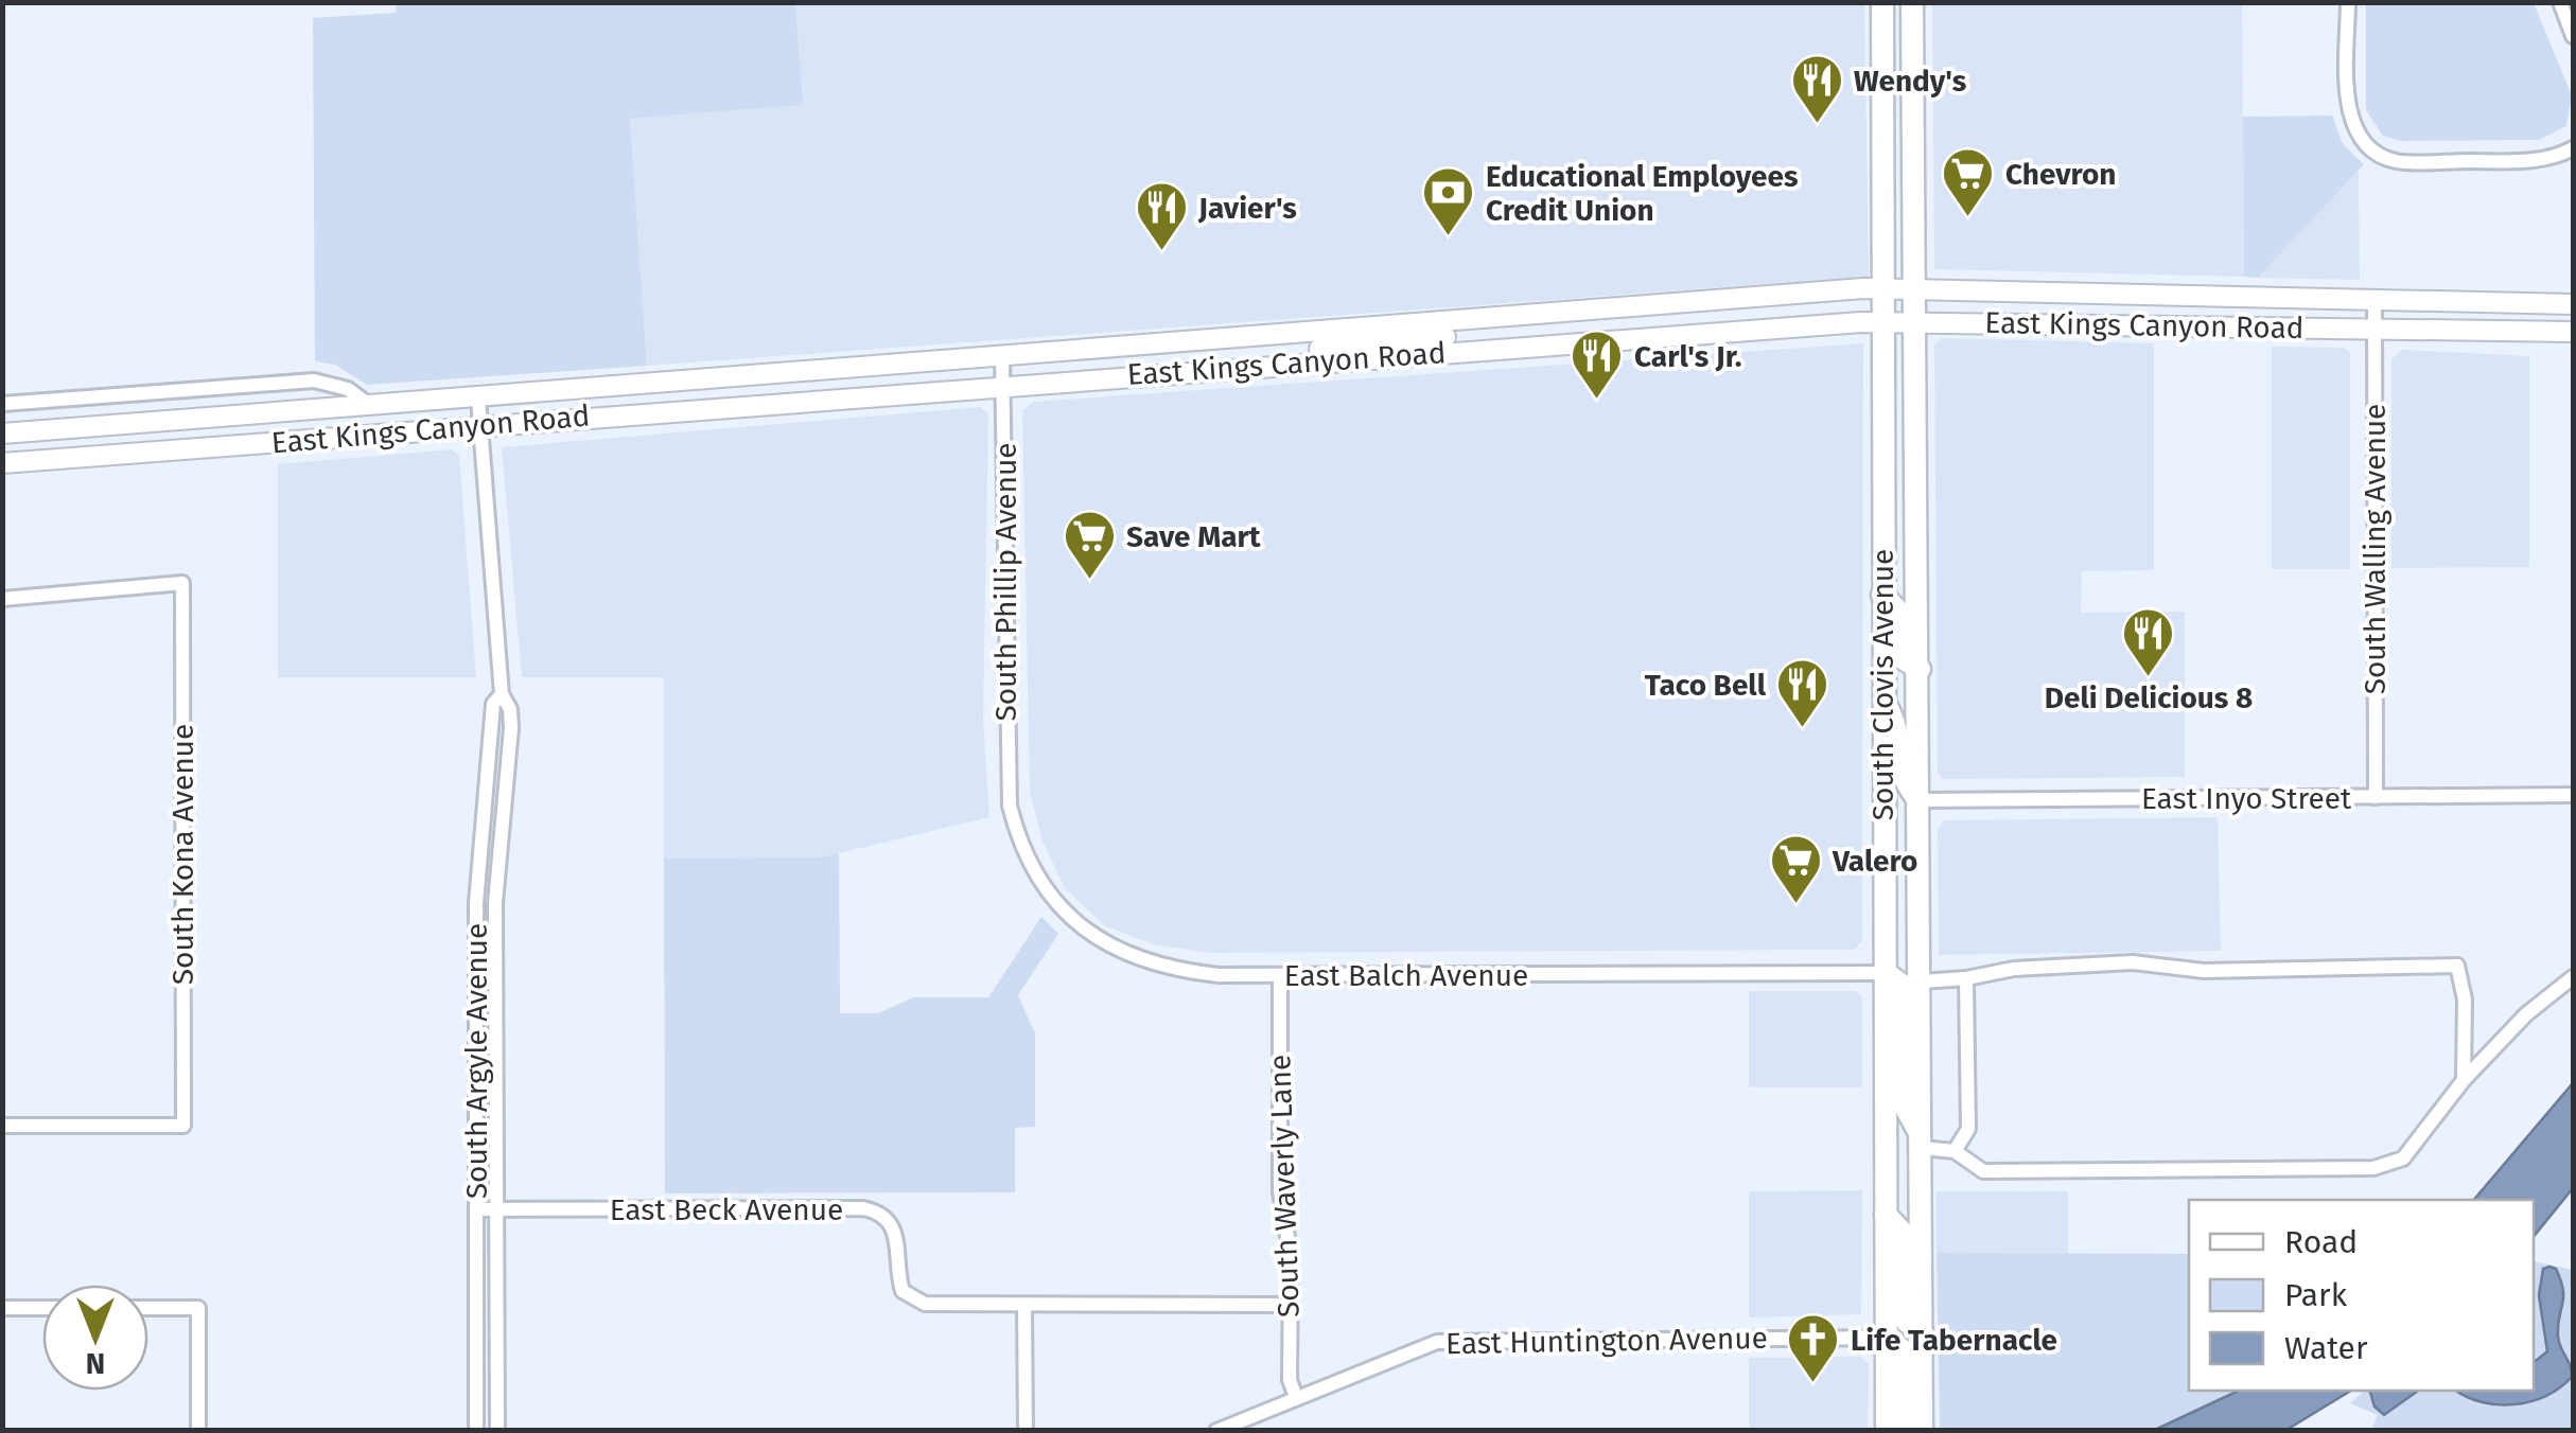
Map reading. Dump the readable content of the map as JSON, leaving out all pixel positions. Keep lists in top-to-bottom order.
{
  "streets": {
    "main road": ["East Kings Canyon Road", "South Clovis Avenue"],
    "street": [
      "South Walling Avenue",
      "South Phillip Avenue",
      "East Inyo Street",
      "South Kona Avenue",
      "East Balch Avenue",
      "South Argyle Avenue",
      "South Waverly Lane",
      "East Beck Avenue",
      "East Huntington Avenue"
    ]
  },
  "crossings": [
    ["East Kings Canyon Road", "South Walling Avenue"],
    ["East Kings Canyon Road", "South Phillip Avenue"],
    ["East Kings Canyon Road", "South Clovis Avenue"],
    ["East Kings Canyon Road", "South Argyle Avenue"],
    ["South Walling Avenue", "East Inyo Street"],
    ["South Phillip Avenue", "East Balch Avenue"],
    ["South Clovis Avenue", "East Inyo Street"],
    ["South Clovis Avenue", "East Balch Avenue"],
    ["South Clovis Avenue", "East Huntington Avenue"],
    ["East Balch Avenue", "South Waverly Lane"],
    ["South Argyle Avenue", "East Beck Avenue"],
    ["South Waverly Lane", "East Beck Avenue"],
    ["South Waverly Lane", "East Huntington Avenue"]
  ],
  "places": {
    "restaurant": [
      "Wendy's",
      "Javier's",
      "Carl's Jr.",
      "Deli Delicious 8",
      "Taco Bell"
    ],
    "supermarket": ["Chevron", "Save Mart", "Valero"],
    "bank": ["Educational Employees Credit Union"],
    "church": ["Life Tabernacle"]
  },
  "legend": ["Road", "Park", "Water"],
  "north": "bottom"
}
